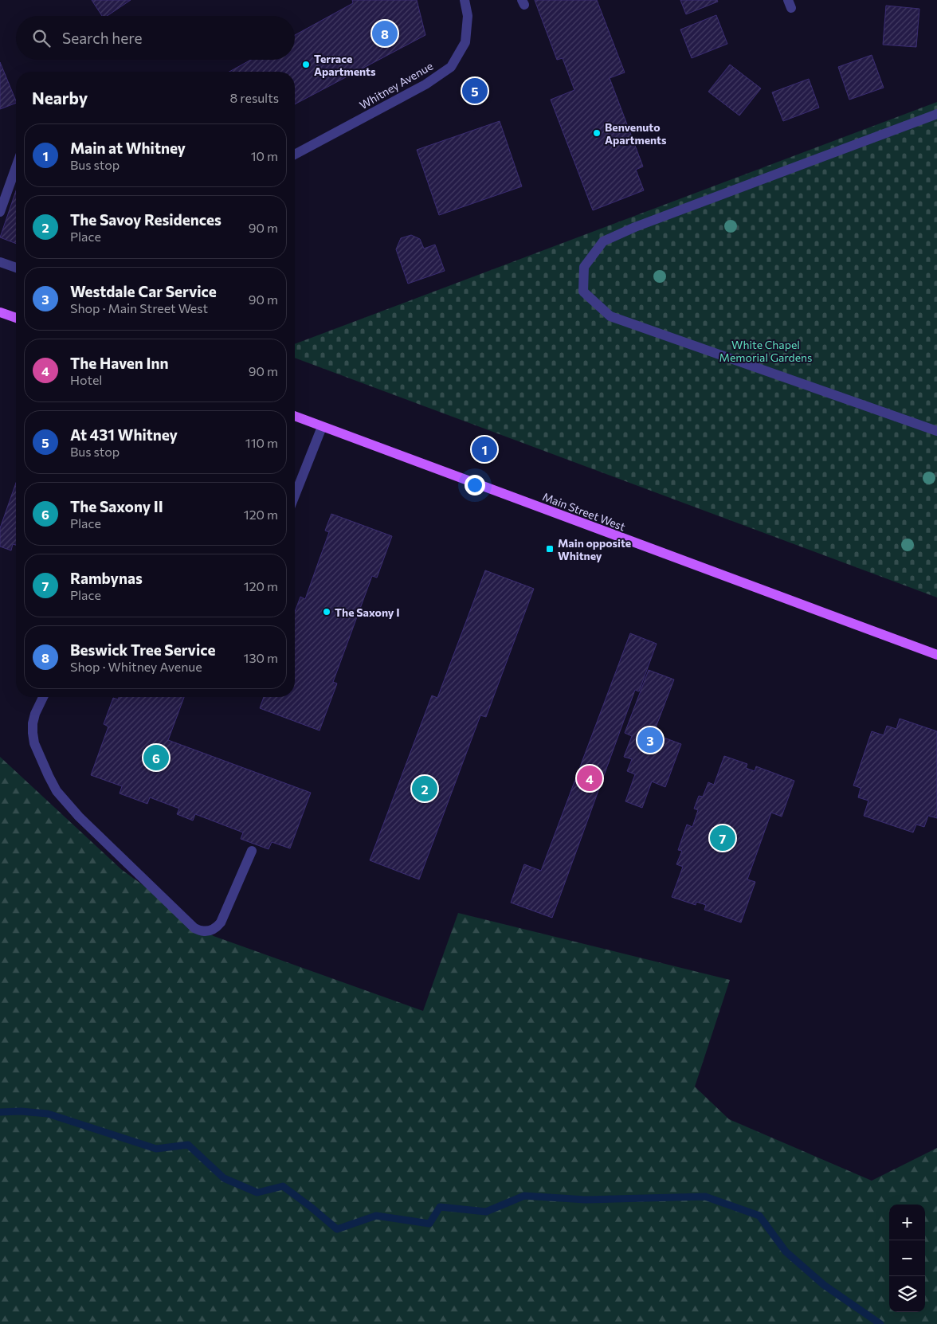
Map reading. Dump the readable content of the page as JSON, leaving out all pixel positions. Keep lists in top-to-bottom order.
{
  "streets": {
    "main road": ["Main Street West"],
    "street": ["Whitney Avenue"]
  },
  "parks": ["White Chapel Memorial Gardens"],
  "places": {
    "other": ["Terrace Apartments", "Benvenuto Apartments", "The Saxony I"],
    "transit": ["Main opposite Whitney"]
  },
  "page": {
    "search": "Search here",
    "pins": [
      "8",
      "5",
      "1",
      "3",
      "6",
      "4",
      "2",
      "7"
    ],
    "heading": ["Nearby", "8 results"],
    "list": [
      {
        "mark": "1",
        "name": "Main at Whitney",
        "note": "Bus stop",
        "value": "10 m"
      },
      {
        "mark": "2",
        "name": "The Savoy Residences",
        "note": "Place",
        "value": "90 m"
      },
      {
        "mark": "3",
        "name": "Westdale Car Service",
        "note": "Shop · Main Street West",
        "value": "90 m"
      },
      {
        "mark": "4",
        "name": "The Haven Inn",
        "note": "Hotel",
        "value": "90 m"
      },
      {
        "mark": "5",
        "name": "At 431 Whitney",
        "note": "Bus stop",
        "value": "110 m"
      },
      {
        "mark": "6",
        "name": "The Saxony II",
        "note": "Place",
        "value": "120 m"
      },
      {
        "mark": "7",
        "name": "Rambynas",
        "note": "Place",
        "value": "120 m"
      },
      {
        "mark": "8",
        "name": "Beswick Tree Service",
        "note": "Shop · Whitney Avenue",
        "value": "130 m"
      }
    ],
    "map_buttons": ["+", "−"]
  }
}
